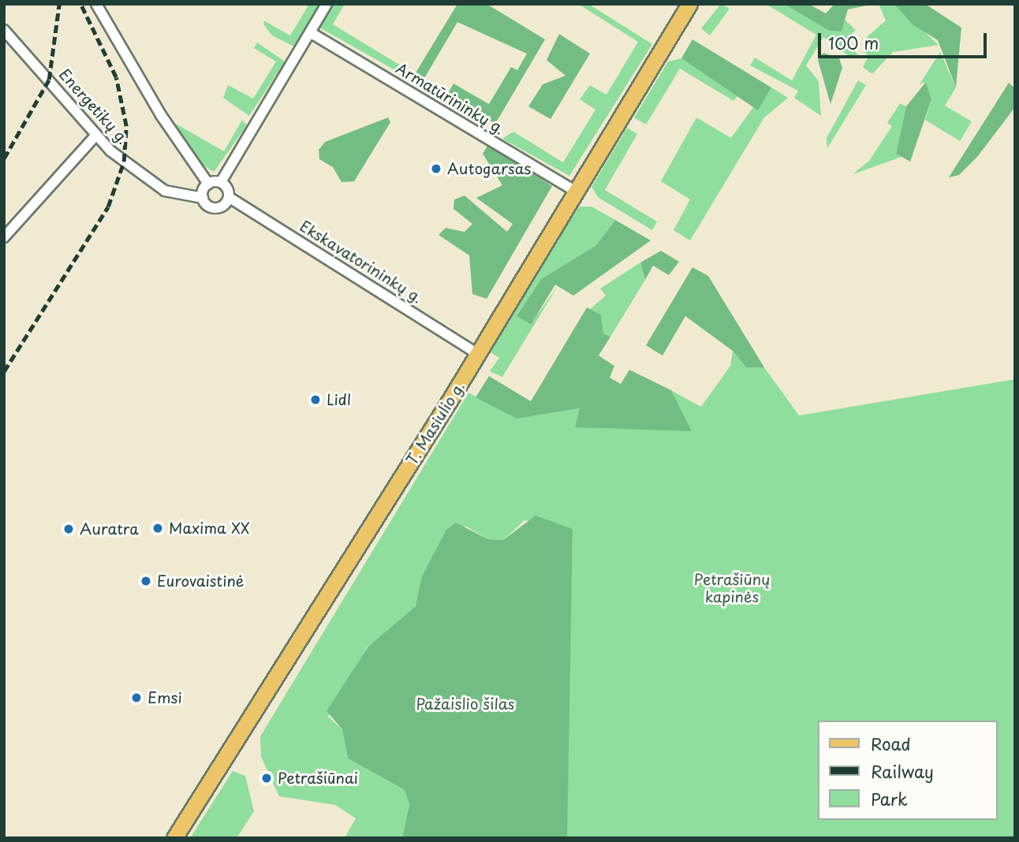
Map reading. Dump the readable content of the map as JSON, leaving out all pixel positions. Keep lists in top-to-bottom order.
{
  "streets": {
    "main road": ["T. Masiulio g."],
    "street": ["Armatūrininkų g.", "Energetikų g.", "Ekskavatorininkų g."]
  },
  "crossings": [
    ["Armatūrininkų g.", "T. Masiulio g."],
    ["Energetikų g.", "Ekskavatorininkų g."],
    ["Ekskavatorininkų g.", "T. Masiulio g."]
  ],
  "parks": ["Petrašiūnų kapinės", "Pažaislio šilas"],
  "places": [
    "Autogarsas",
    "Lidl",
    "Maxima XX",
    "Auratra",
    "Eurovaistinė",
    "Emsi",
    "Petrašiūnai"
  ],
  "legend": ["Road", "Railway", "Park"],
  "scale_bar": "100 m"
}
